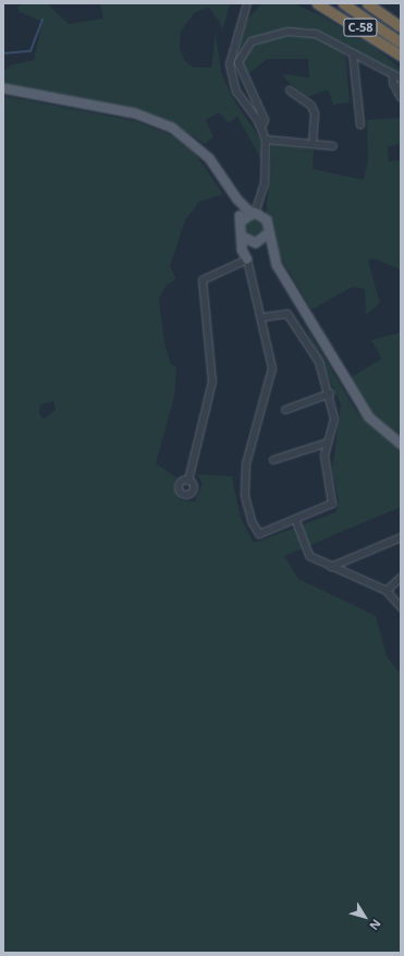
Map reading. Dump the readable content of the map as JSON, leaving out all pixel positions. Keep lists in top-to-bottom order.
{
  "streets": {
    "highway": ["C-58"]
  },
  "north": "bottom right"
}
